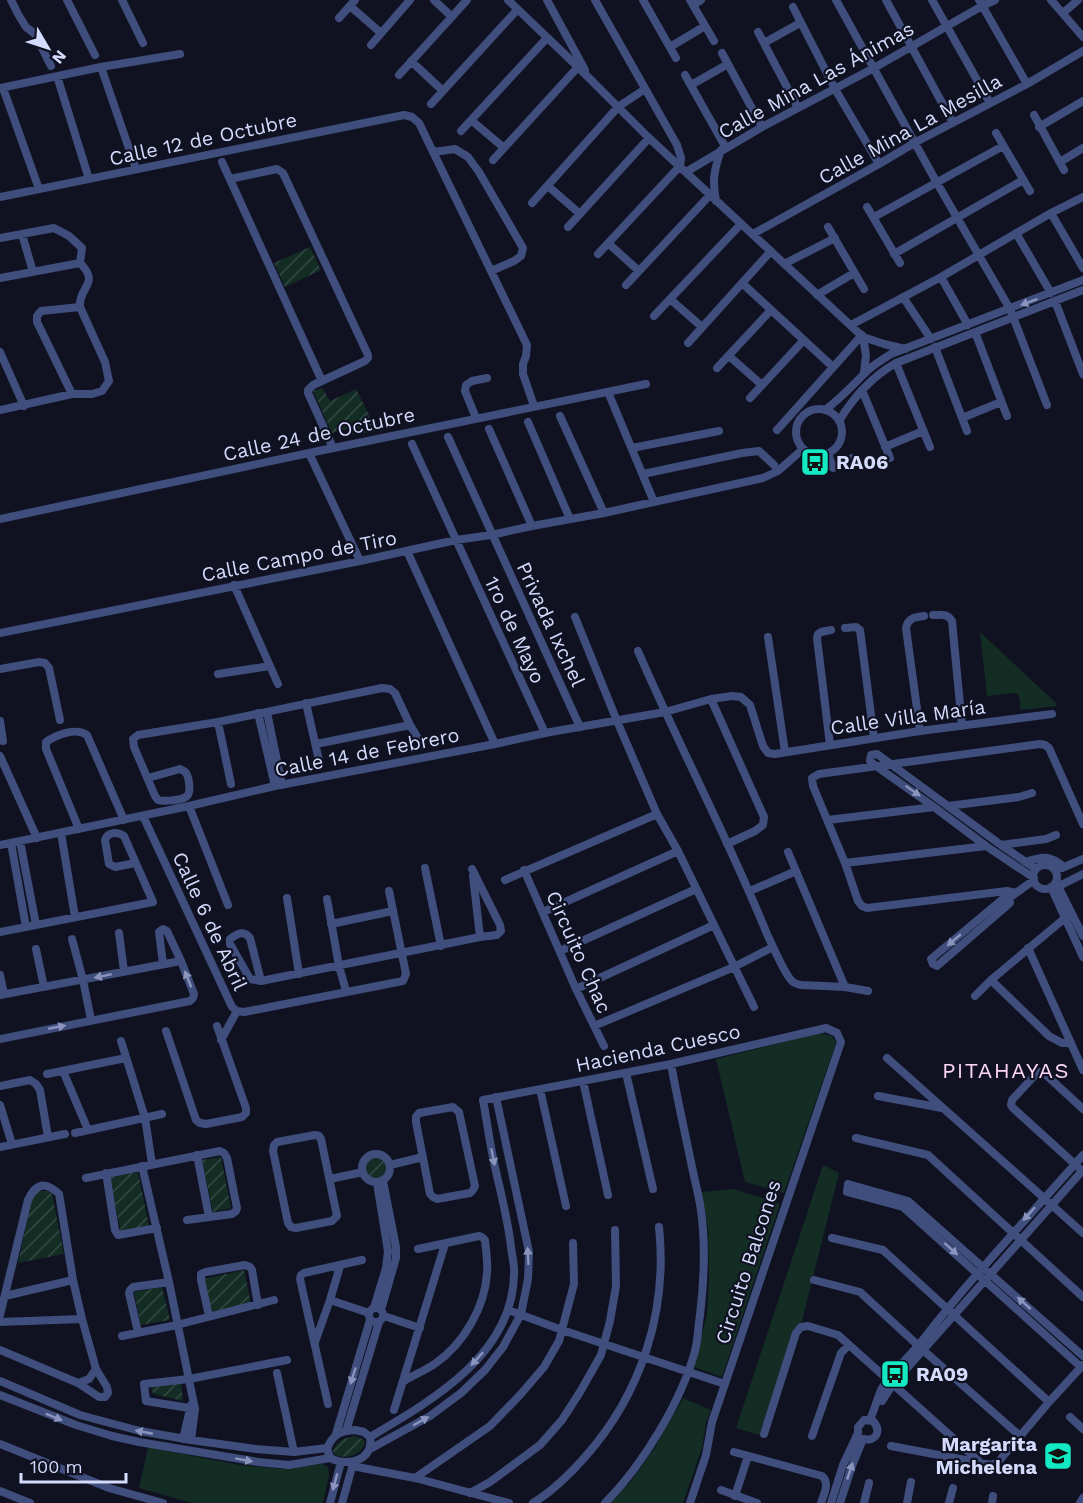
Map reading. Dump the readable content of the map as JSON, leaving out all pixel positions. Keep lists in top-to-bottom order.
{
  "streets": {
    "street": [
      "Calle Mina Las Ánimas",
      "Calle Mina La Mesilla",
      "Calle 12 de Octubre",
      "Calle 24 de Octubre",
      "Calle Campo de Tiro",
      "Privada Ixchel",
      "1ro de Mayo",
      "Calle Villa María",
      "Calle 14 de Febrero",
      "Calle 6 de Abril",
      "Circuito Chac",
      "Hacienda Cuesco",
      "Circuito Balcones"
    ]
  },
  "crossings": [
    ["Calle Campo de Tiro", "Privada Ixchel"],
    ["Calle Campo de Tiro", "1ro de Mayo"],
    ["Privada Ixchel", "Calle 14 de Febrero"],
    ["1ro de Mayo", "Calle 14 de Febrero"],
    ["Calle Villa María", "Calle 14 de Febrero"],
    ["Calle 14 de Febrero", "Calle 6 de Abril"],
    ["Hacienda Cuesco", "Circuito Balcones"]
  ],
  "districts": ["PITAHAYAS"],
  "places": {
    "bus stop": ["RA06", "RA09"],
    "school or university": ["Margarita Michelena"]
  },
  "scale_bar": "100 m",
  "north": "bottom right"
}
